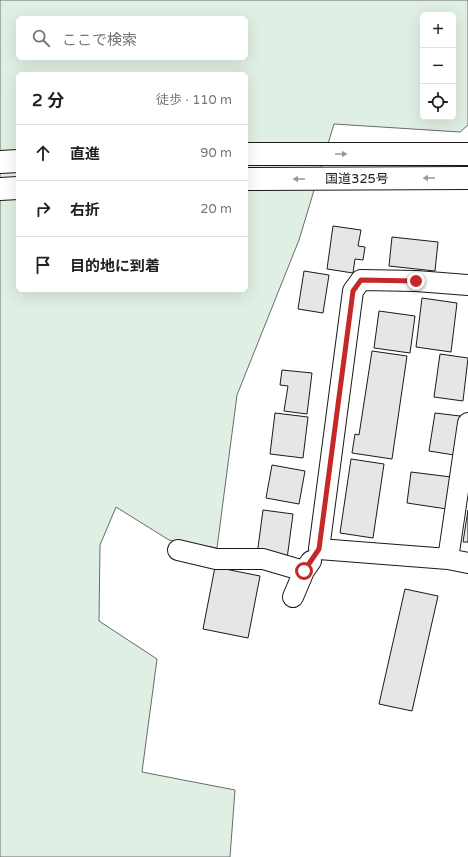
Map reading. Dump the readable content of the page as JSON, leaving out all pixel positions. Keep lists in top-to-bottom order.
{
  "streets": {
    "highway": ["国道325号"]
  },
  "page": {
    "map_buttons": ["+", "−"],
    "search": "ここで検索",
    "heading": ["2 分", "徒歩 · 110 m"],
    "list": [
      ["直進", "90 m"],
      ["右折", "20 m"],
      "目的地に到着"
    ]
  }
}
